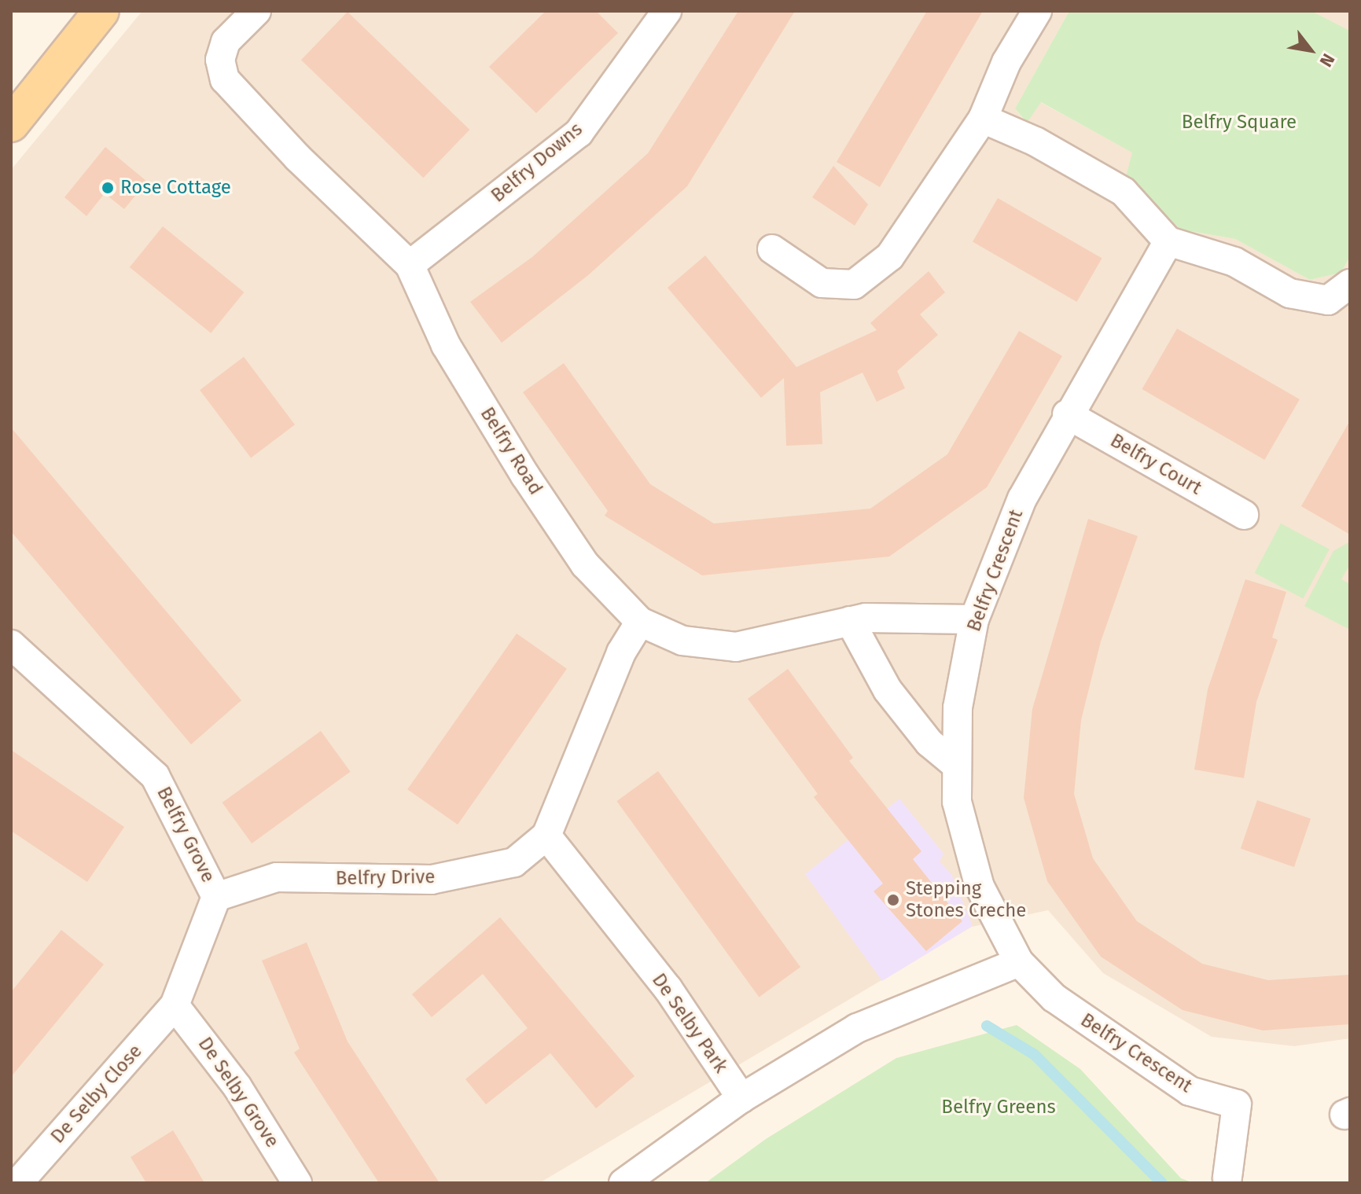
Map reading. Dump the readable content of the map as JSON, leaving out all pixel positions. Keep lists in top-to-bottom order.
{
  "streets": {
    "street": [
      "Belfry Downs",
      "Belfry Road",
      "Belfry Court",
      "Belfry Crescent",
      "Belfry Grove",
      "Belfry Drive",
      "De Selby Park",
      "De Selby Grove",
      "De Selby Close"
    ]
  },
  "crossings": [
    ["Belfry Downs", "Belfry Road"],
    ["Belfry Road", "Belfry Crescent"],
    ["Belfry Court", "Belfry Crescent"],
    ["Belfry Grove", "Belfry Drive"],
    ["Belfry Grove", "De Selby Grove"],
    ["Belfry Grove", "De Selby Close"],
    ["Belfry Drive", "De Selby Park"],
    ["De Selby Grove", "De Selby Close"]
  ],
  "parks": ["Belfry Square", "Belfry Greens"],
  "places": ["Rose Cottage", "Stepping Stones Creche"],
  "north": "bottom right"
}
